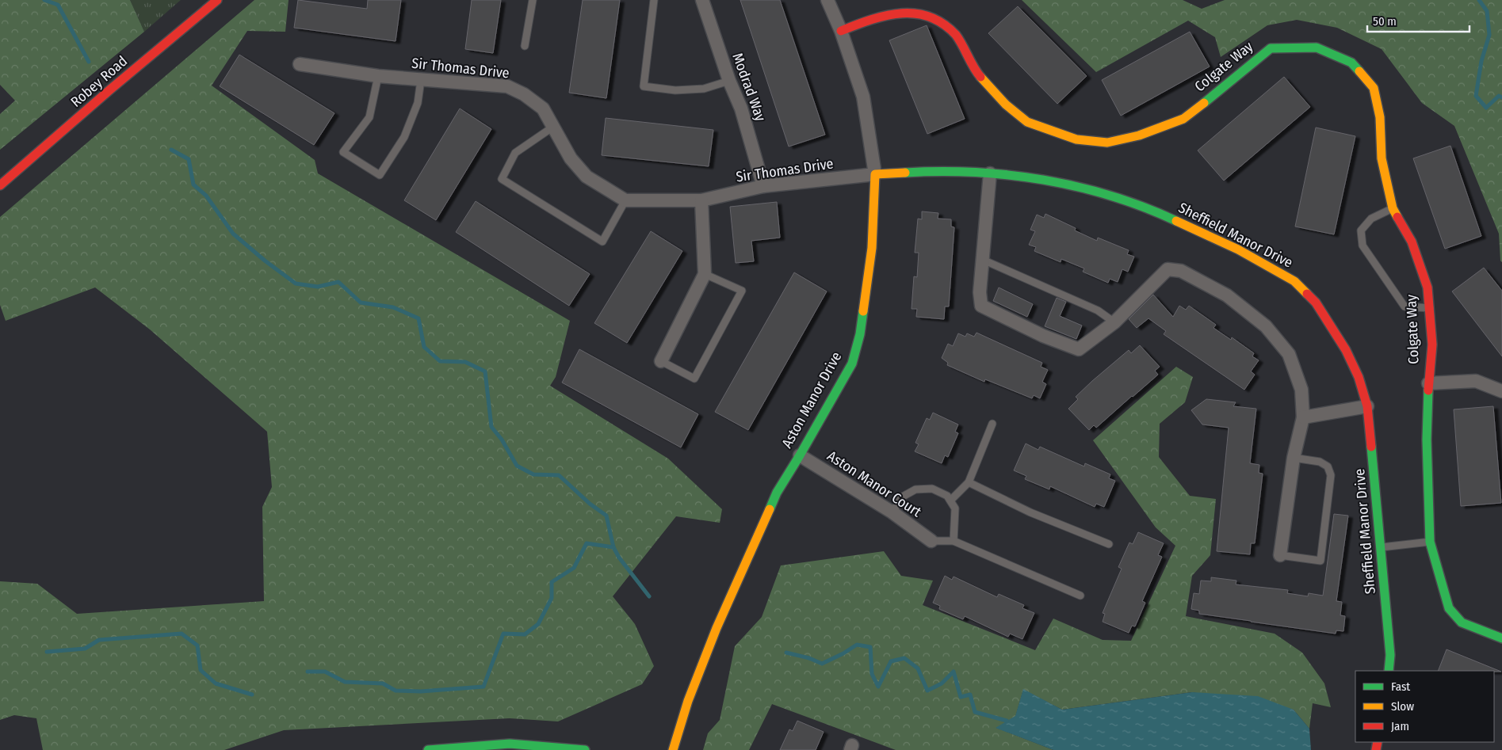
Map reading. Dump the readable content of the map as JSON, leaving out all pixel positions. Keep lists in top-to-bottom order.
{
  "streets": {
    "street": [
      "Colgate Way",
      "Sir Thomas Drive",
      "Robey Road",
      "Modrad Way",
      "Sheffield Manor Drive",
      "Aston Manor Drive",
      "Aston Manor Court"
    ]
  },
  "crossings": [
    ["Colgate Way", "Aston Manor Drive"],
    ["Sir Thomas Drive", "Modrad Way"],
    ["Sir Thomas Drive", "Sheffield Manor Drive"],
    ["Sir Thomas Drive", "Aston Manor Drive"],
    ["Sheffield Manor Drive", "Aston Manor Drive"],
    ["Aston Manor Drive", "Aston Manor Court"]
  ],
  "legend": ["Fast", "Slow", "Jam"],
  "scale_bar": "50 m"
}
